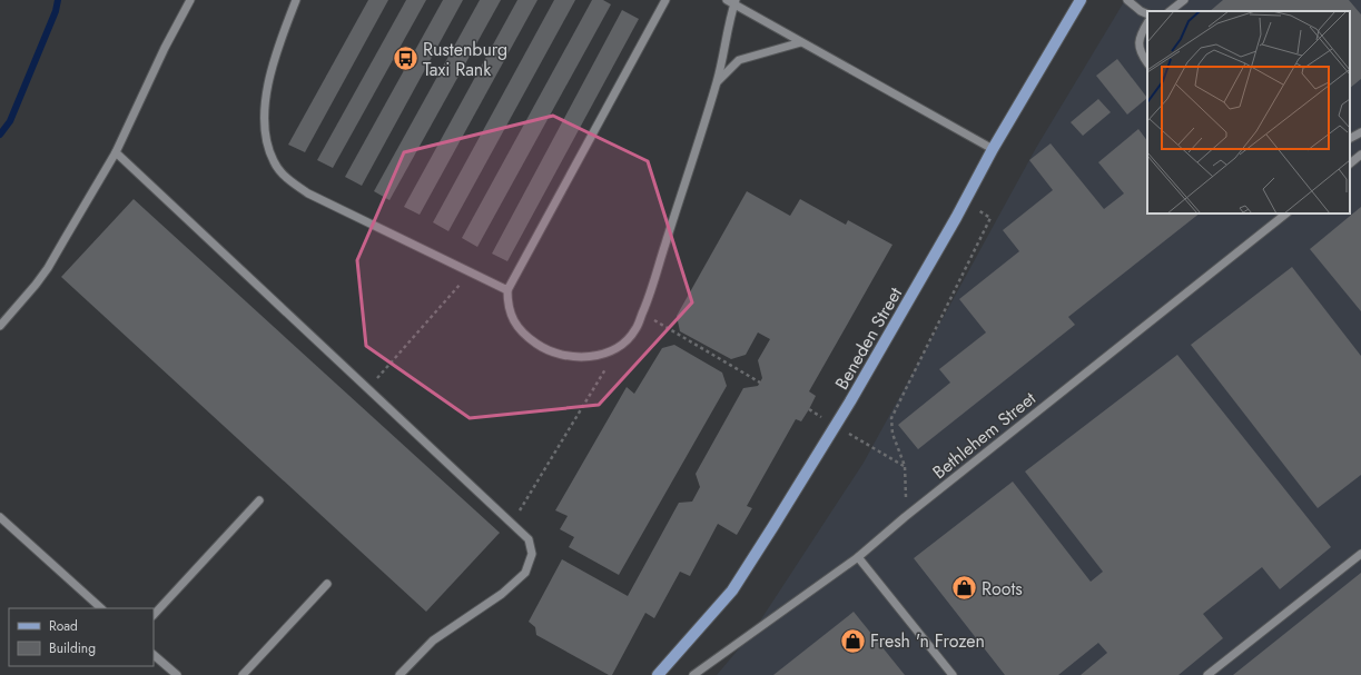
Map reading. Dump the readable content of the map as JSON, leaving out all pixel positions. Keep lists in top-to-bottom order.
{
  "streets": {
    "main road": ["Beneden Street"],
    "street": ["Bethlehem Street"]
  },
  "places": {
    "bus stop": ["Rustenburg Taxi Rank"],
    "shop": ["Roots", "Fresh 'n Frozen"]
  },
  "legend": ["Road", "Building"]
}
